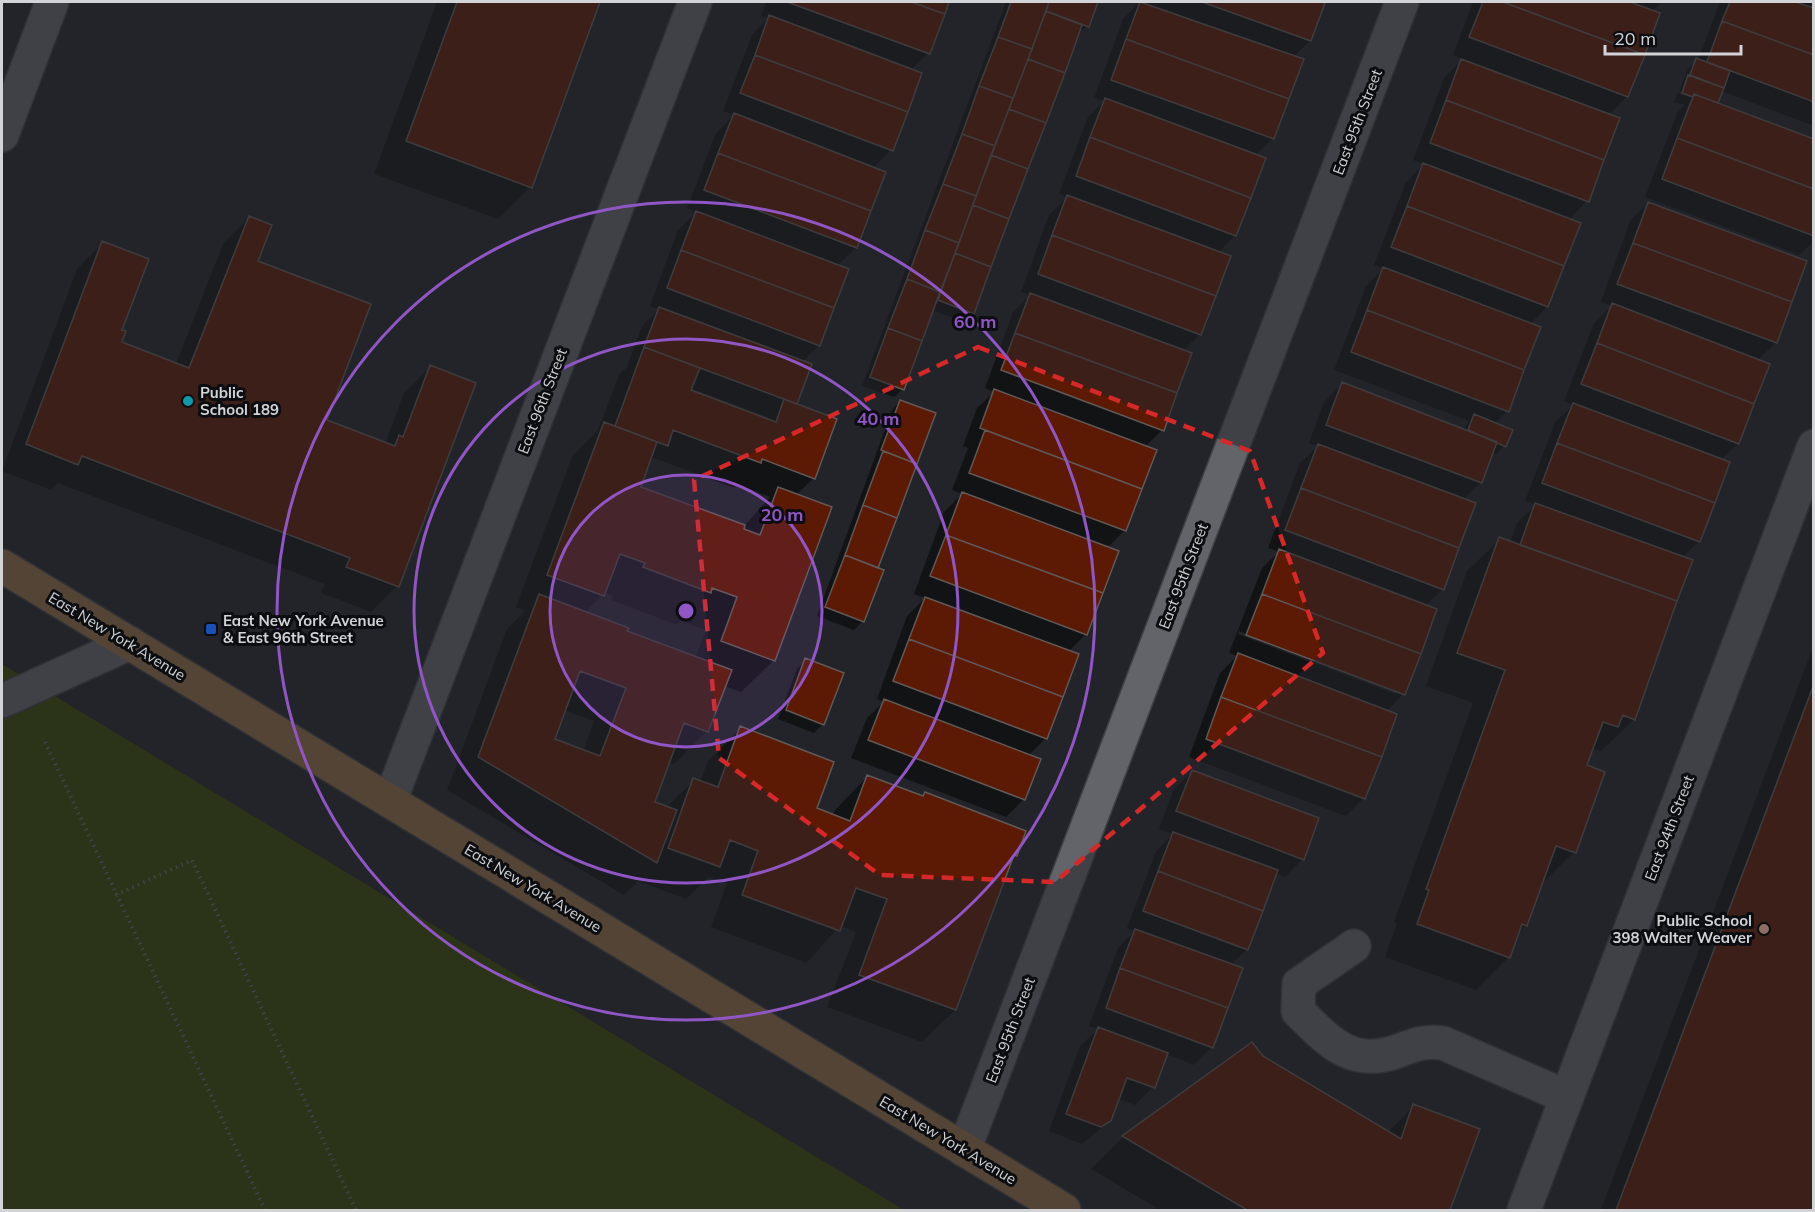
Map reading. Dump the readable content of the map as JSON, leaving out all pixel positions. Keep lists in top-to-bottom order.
{
  "streets": {
    "main road": ["East New York Avenue"],
    "street": ["East 95th Street", "East 96th Street", "East 94th Street"]
  },
  "crossings": [
    ["East 95th Street", "East New York Avenue"],
    ["East 96th Street", "East New York Avenue"]
  ],
  "places": {
    "other": ["Public School 189", "Public School 398 Walter Weaver"],
    "transit": ["East New York Avenue & East 96th Street"]
  },
  "scale_bar": "20 m",
  "rings": ["60 m", "40 m", "20 m"]
}
